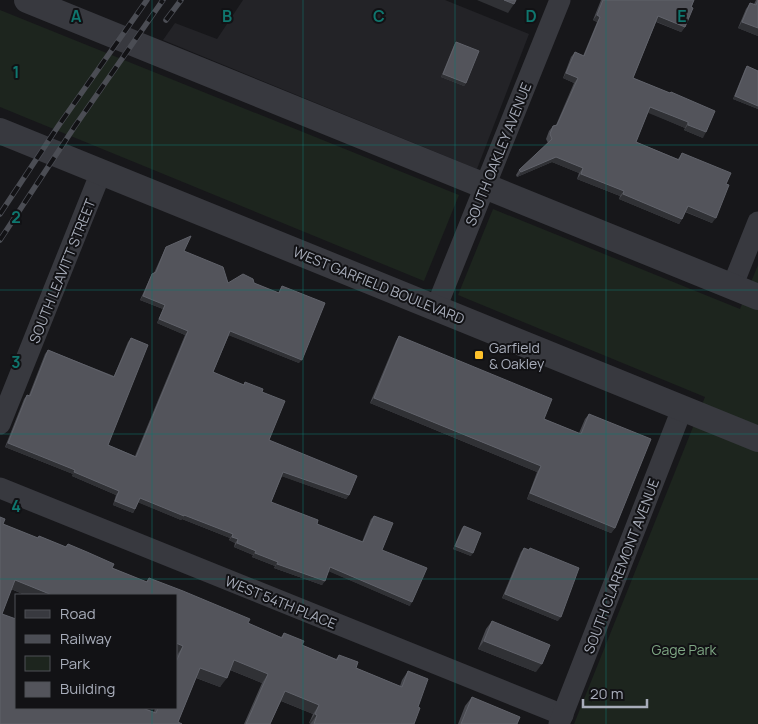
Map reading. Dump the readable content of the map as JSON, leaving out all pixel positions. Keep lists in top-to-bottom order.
{
  "streets": {
    "street": [
      "SOUTH OAKLEY AVENUE",
      "SOUTH LEAVITT STREET",
      "WEST GARFIELD BOULEVARD",
      "SOUTH CLAREMONT AVENUE",
      "WEST 54TH PLACE"
    ]
  },
  "crossings": [
    ["SOUTH OAKLEY AVENUE", "WEST GARFIELD BOULEVARD"],
    ["SOUTH LEAVITT STREET", "WEST GARFIELD BOULEVARD"],
    ["WEST GARFIELD BOULEVARD", "SOUTH CLAREMONT AVENUE"],
    ["SOUTH CLAREMONT AVENUE", "WEST 54TH PLACE"]
  ],
  "parks": ["Gage Park"],
  "places": {
    "transit": ["Garfield & Oakley"]
  },
  "legend": [
    "Road",
    "Railway",
    "Park",
    "Building"
  ],
  "scale_bar": "20 m",
  "grid": {
    "columns": [
      "A",
      "B",
      "C",
      "D",
      "E"
    ],
    "rows": [
      "1",
      "2",
      "3",
      "4"
    ]
  }
}
